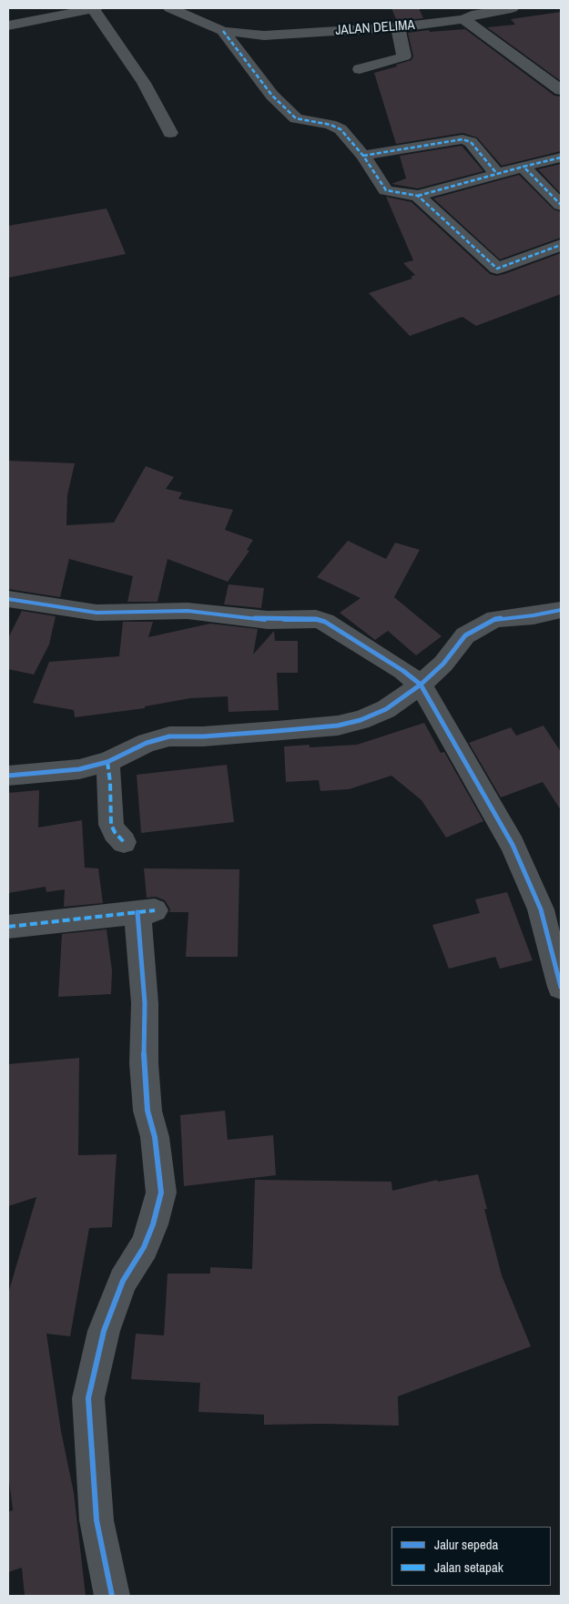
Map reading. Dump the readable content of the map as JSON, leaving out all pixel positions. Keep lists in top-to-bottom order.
{
  "streets": {
    "street": ["JALAN DELIMA"]
  },
  "legend": ["Jalur sepeda", "Jalan setapak"]
}
